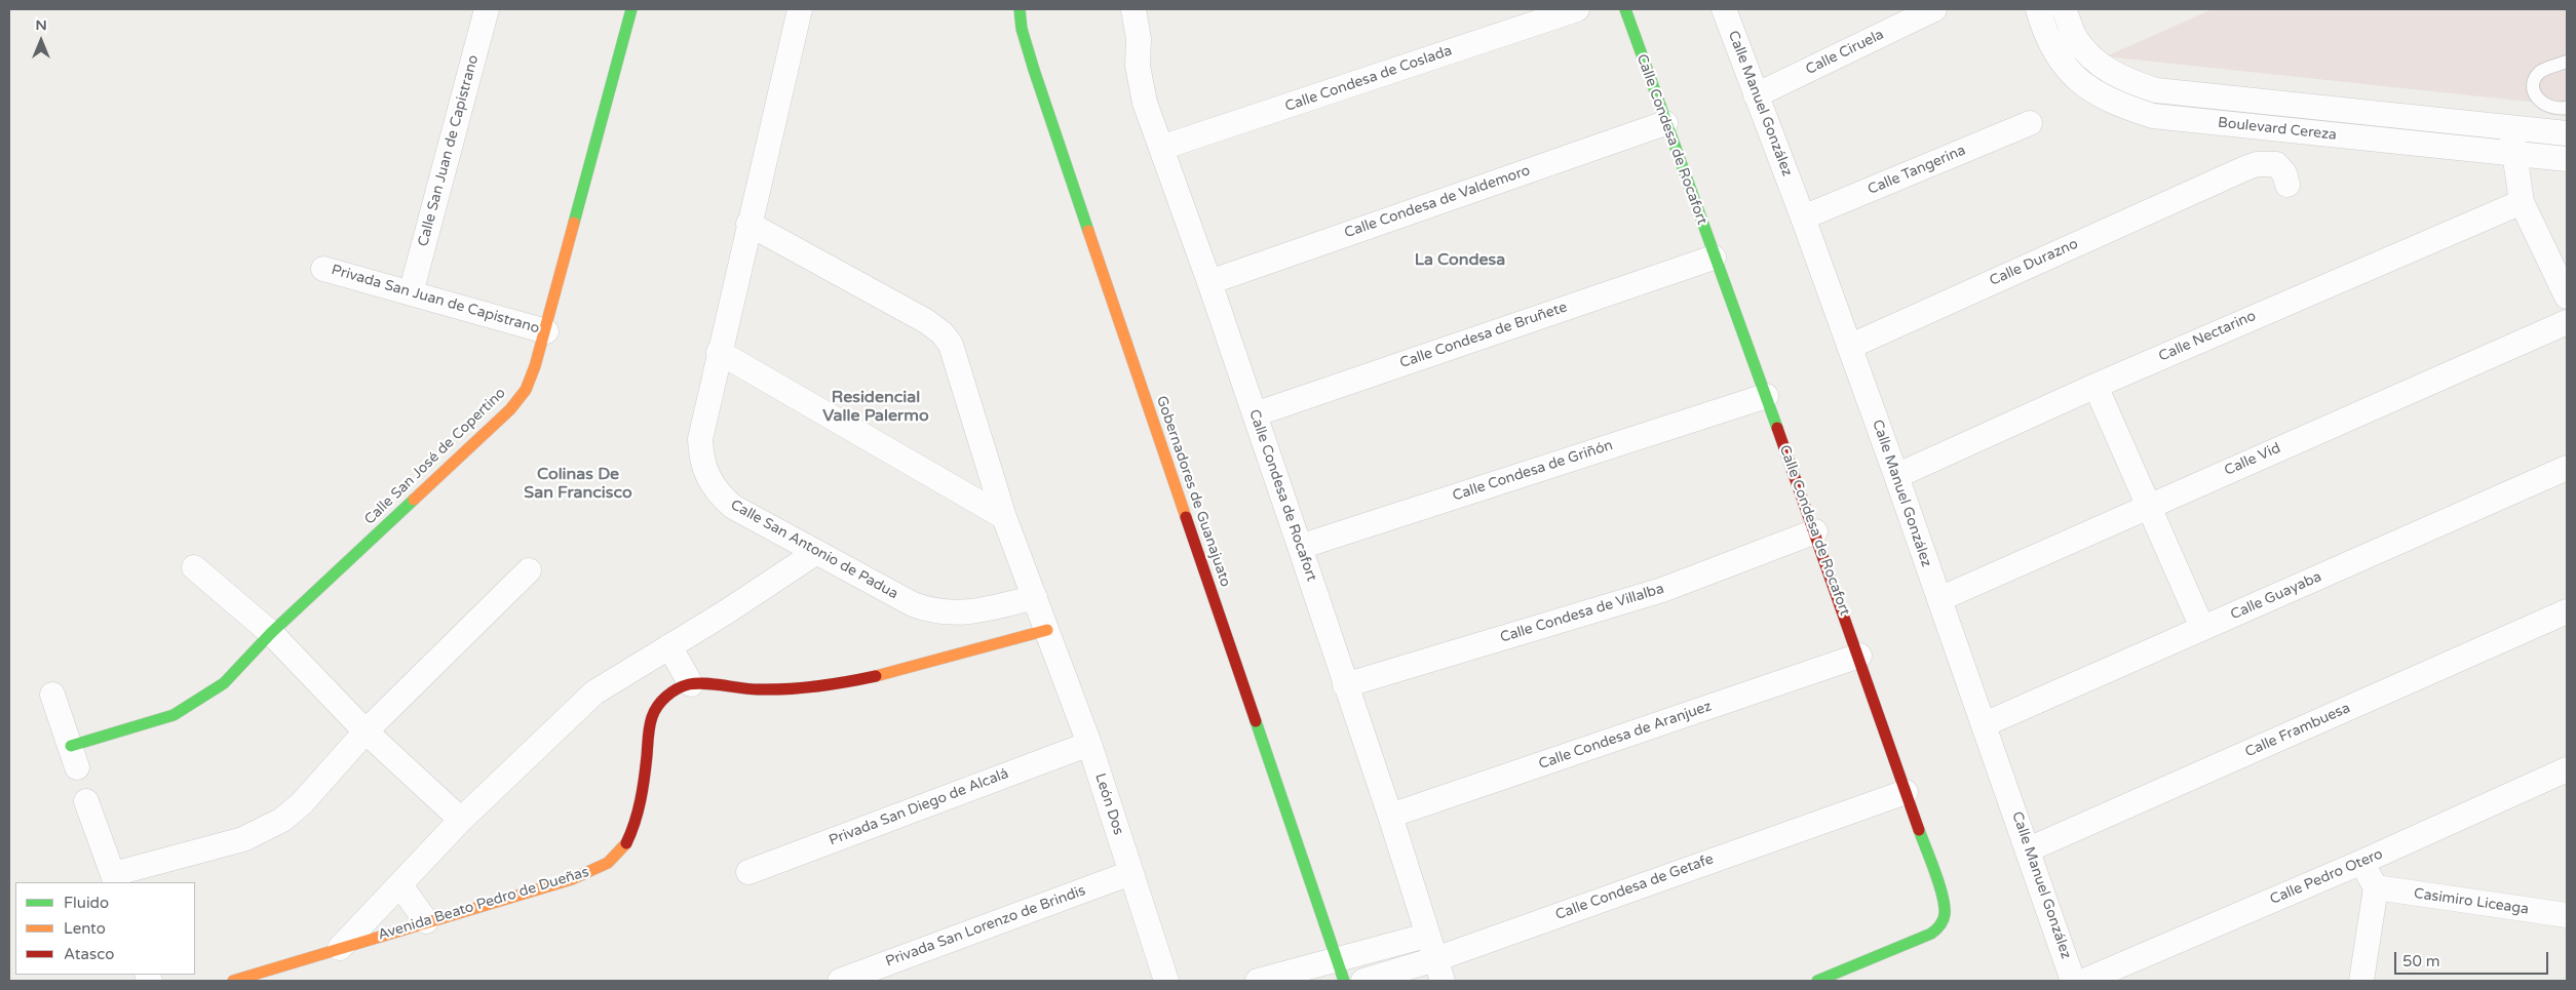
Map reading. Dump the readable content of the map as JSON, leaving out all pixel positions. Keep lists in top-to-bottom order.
{
  "streets": {
    "street": [
      "Calle Ciruela",
      "Calle Condesa de Coslada",
      "Calle Manuel González",
      "Boulevard Cereza",
      "Calle Condesa de Rocafort",
      "Calle San Juan de Capistrano",
      "Calle Tangerina",
      "Calle Condesa de Valdemoro",
      "Calle Durazno",
      "Privada San Juan de Capistrano",
      "Calle Condesa de Bruñete",
      "Calle Nectarino",
      "Calle San José de Copertino",
      "Calle Vid",
      "Calle Condesa de Griñón",
      "Gobernadores de Guanajuato",
      "Calle San Antonio de Padua",
      "Calle Guayaba",
      "Calle Condesa de Villalba",
      "Calle Frambuesa",
      "Calle Condesa de Aranjuez",
      "León Dos",
      "Privada San Diego de Alcalá",
      "Calle Pedro Otero",
      "Calle Condesa de Getafe",
      "Casimiro Liceaga",
      "Avenida Beato Pedro de Dueñas",
      "Privada San Lorenzo de Brindis"
    ]
  },
  "crossings": [
    ["Calle Ciruela", "Calle Manuel González"],
    ["Calle Condesa de Coslada", "Calle Condesa de Rocafort"],
    ["Calle Manuel González", "Calle Tangerina"],
    ["Calle Manuel González", "Calle Durazno"],
    ["Calle Manuel González", "Calle Nectarino"],
    ["Calle Manuel González", "Calle Vid"],
    ["Calle Manuel González", "Calle Guayaba"],
    ["Calle Manuel González", "Calle Frambuesa"],
    ["Calle Condesa de Rocafort", "Calle Condesa de Valdemoro"],
    ["Calle Condesa de Rocafort", "Calle Condesa de Bruñete"],
    ["Calle Condesa de Rocafort", "Calle Condesa de Griñón"],
    ["Calle Condesa de Rocafort", "Calle Condesa de Villalba"],
    ["Calle Condesa de Rocafort", "Calle Condesa de Aranjuez"],
    ["Calle Condesa de Rocafort", "Calle Condesa de Getafe"],
    ["Calle San Juan de Capistrano", "Privada San Juan de Capistrano"],
    ["Privada San Juan de Capistrano", "Calle San José de Copertino"],
    ["Calle San Antonio de Padua", "León Dos"],
    ["Calle San Antonio de Padua", "Avenida Beato Pedro de Dueñas"],
    ["León Dos", "Privada San Diego de Alcalá"],
    ["León Dos", "Avenida Beato Pedro de Dueñas"],
    ["León Dos", "Privada San Lorenzo de Brindis"]
  ],
  "districts": ["La Condesa", "Residencial Valle Palermo", "Colinas De San Francisco"],
  "legend": ["Fluido", "Lento", "Atasco"],
  "scale_bar": "50 m",
  "north": "top"
}
